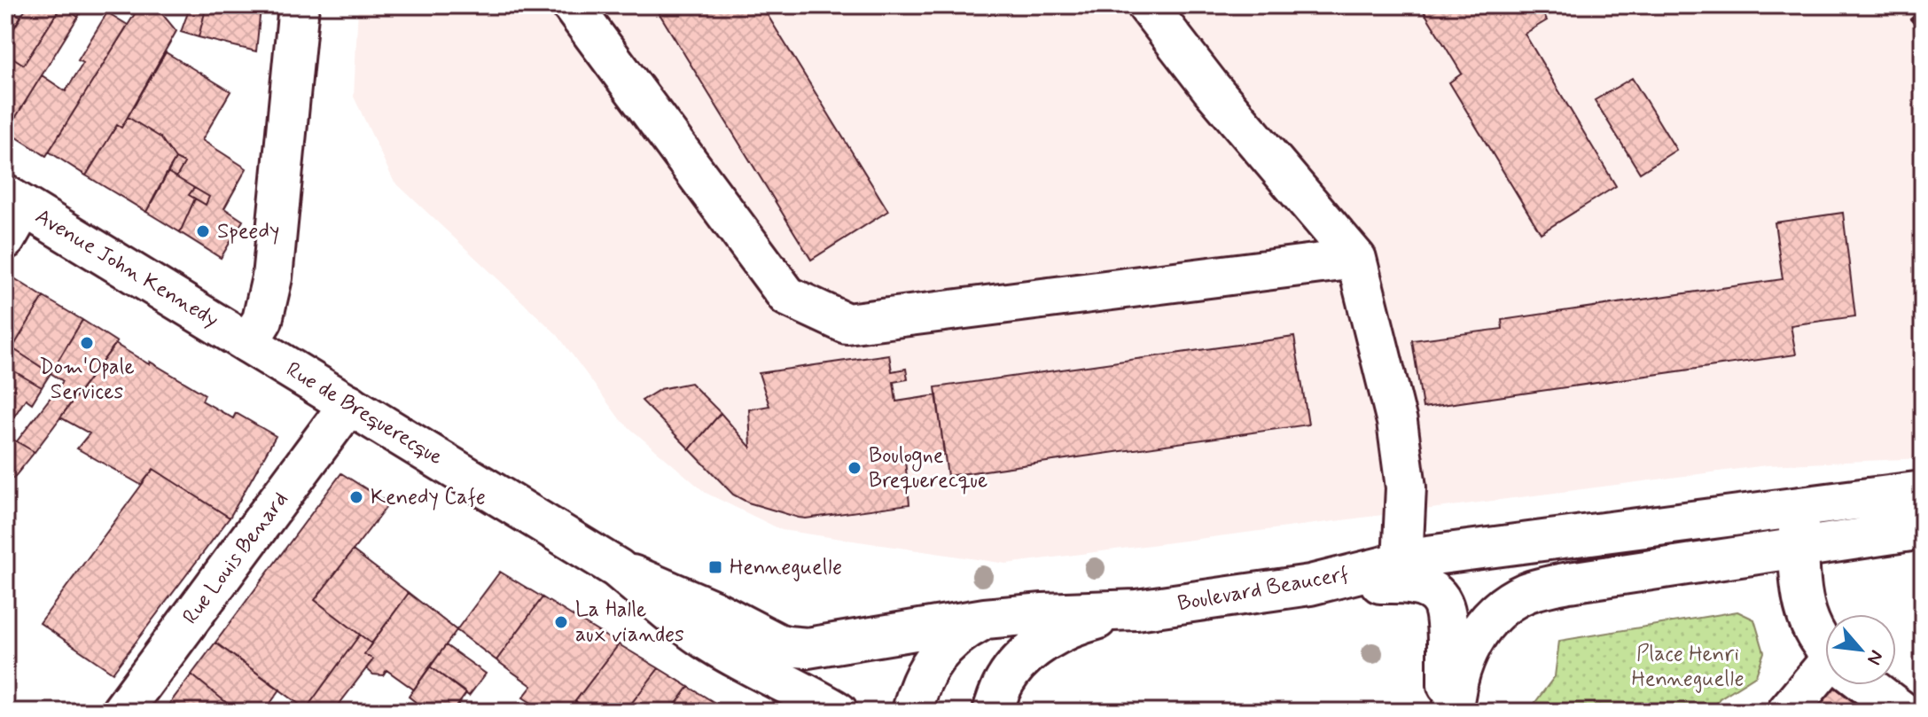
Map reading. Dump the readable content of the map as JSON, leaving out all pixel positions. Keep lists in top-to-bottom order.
{
  "streets": {
    "street": [
      "Avenue John Kennedy",
      "Rue de Brequerecque",
      "Rue Louis Benard",
      "Boulevard Beaucerf"
    ]
  },
  "crossings": [
    ["Avenue John Kennedy", "Rue de Brequerecque"],
    ["Rue de Brequerecque", "Rue Louis Benard"],
    ["Rue de Brequerecque", "Boulevard Beaucerf"]
  ],
  "parks": ["Place Henri Henneguelle"],
  "places": {
    "other": [
      "Speedy",
      "Dom'Opale Services",
      "Boulogne Brequerecque",
      "Kenedy Cafe",
      "La Halle aux viandes"
    ],
    "transit": ["Henneguelle"]
  },
  "north": "bottom right"
}
